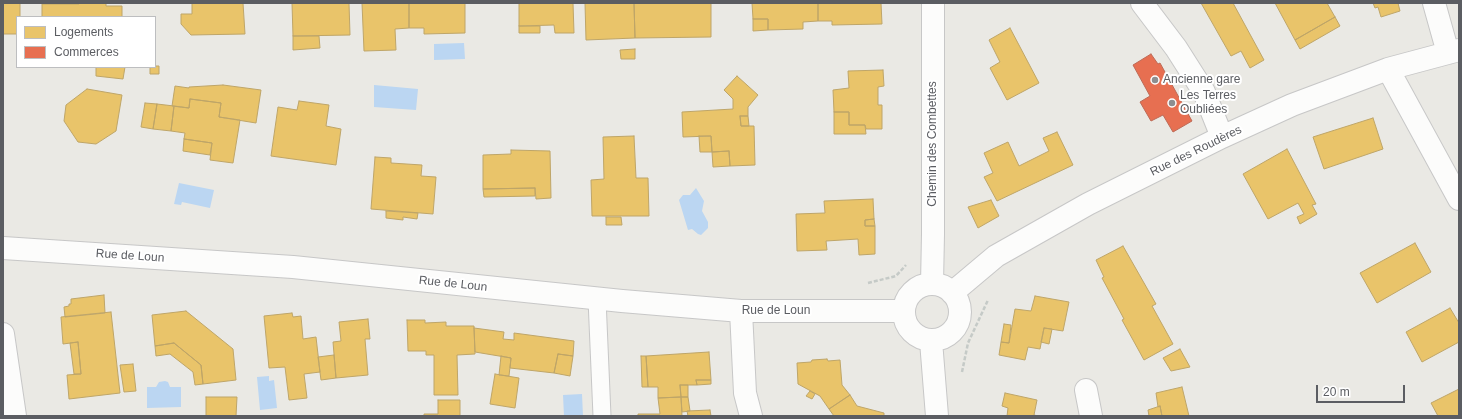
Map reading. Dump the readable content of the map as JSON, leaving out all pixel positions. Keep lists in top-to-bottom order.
{
  "streets": {
    "street": ["Chemin des Combettes", "Rue des Roudères", "Rue de Loun"]
  },
  "crossings": [
    ["Chemin des Combettes", "Rue des Roudères"],
    ["Chemin des Combettes", "Rue de Loun"],
    ["Rue des Roudères", "Rue de Loun"]
  ],
  "places": ["Ancienne gare", "Les Terres Oubliées"],
  "legend": ["Logements", "Commerces"],
  "scale_bar": "20 m"
}
